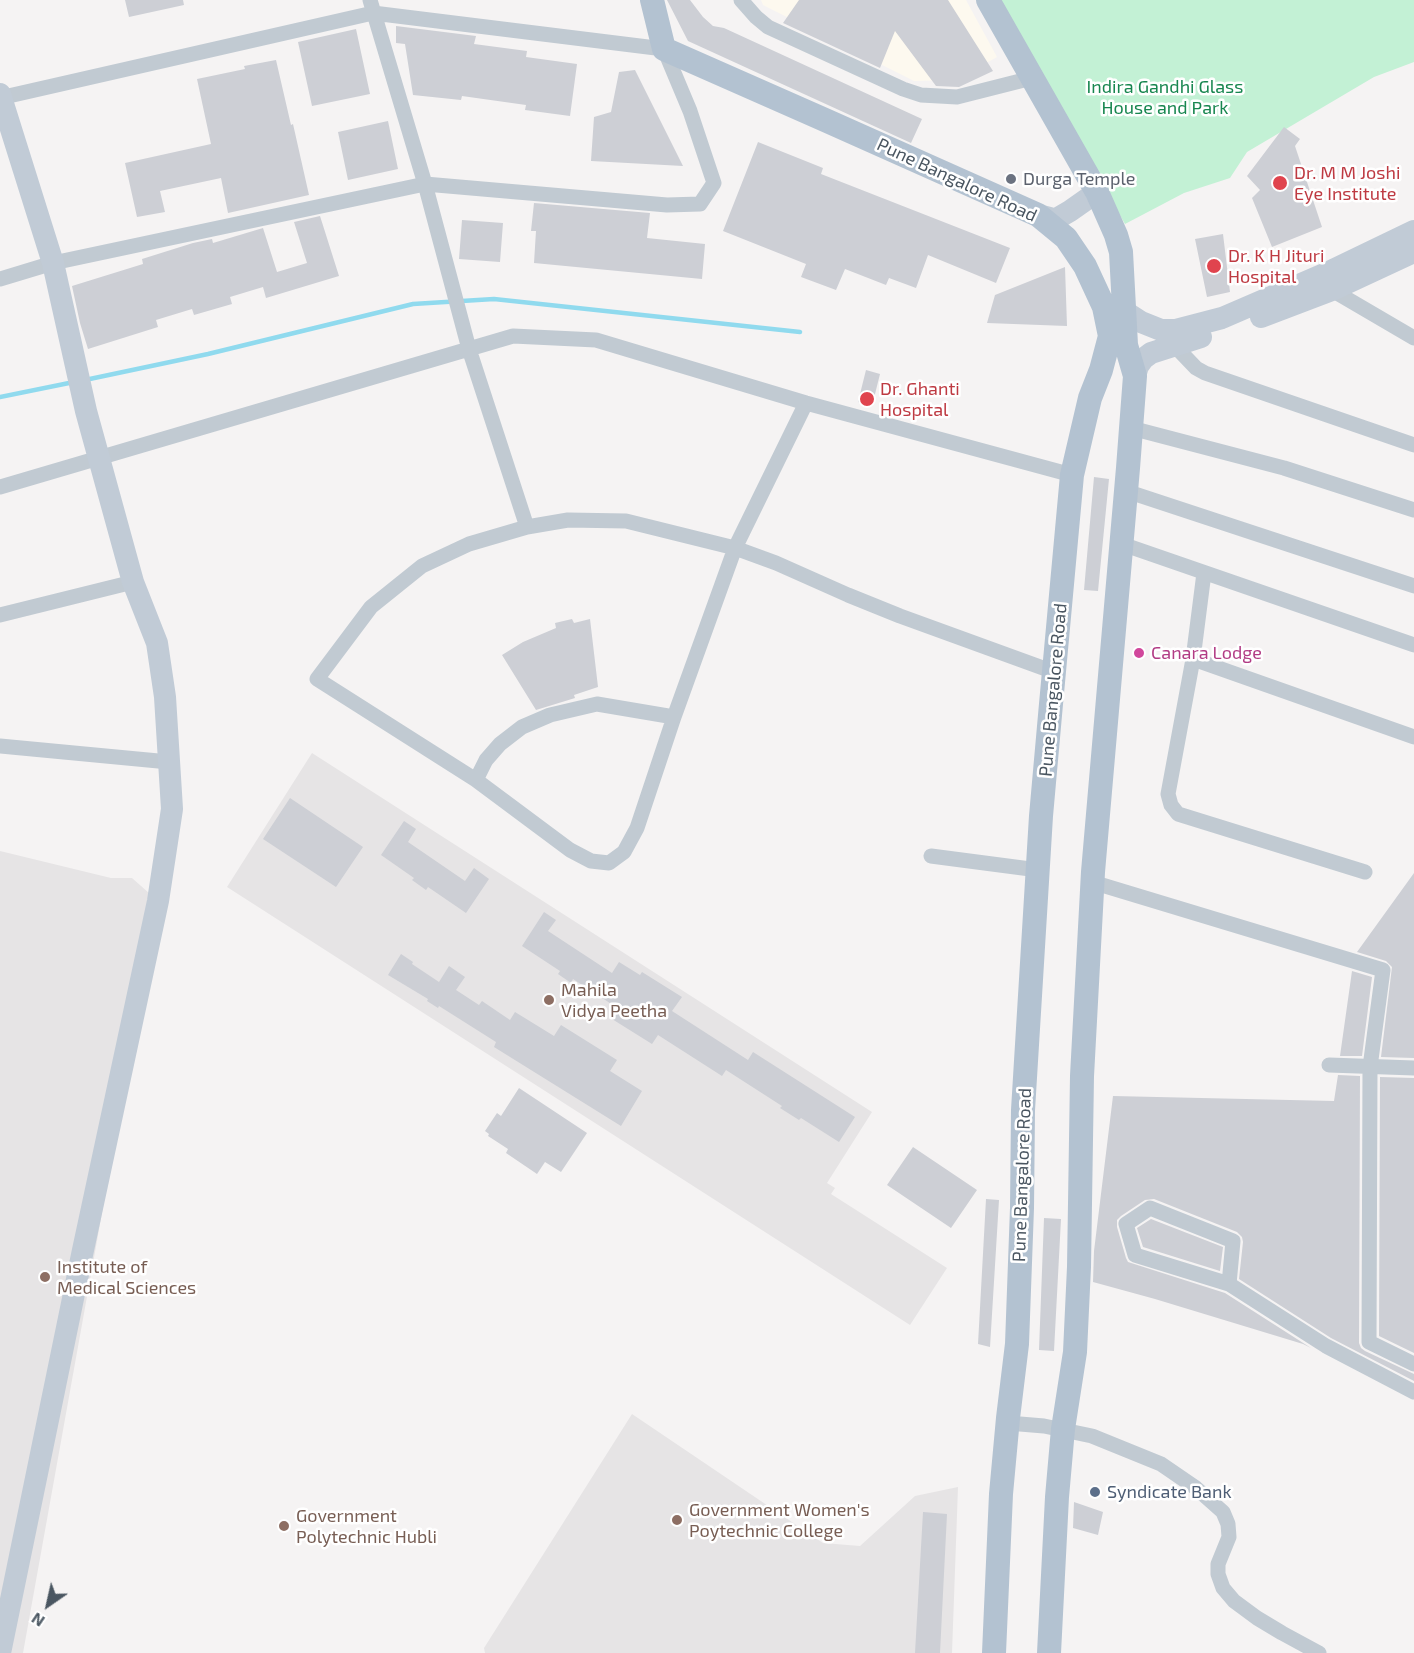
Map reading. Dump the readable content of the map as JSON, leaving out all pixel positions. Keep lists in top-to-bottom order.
{
  "streets": {
    "main road": ["Pune Bangalore Road"]
  },
  "parks": ["Indira Gandhi Glass House and Park"],
  "places": [
    "Durga Temple",
    "Dr. M M Joshi Eye Institute",
    "Dr. K H Jituri Hospital",
    "Dr. Ghanti Hospital",
    "Canara Lodge",
    "Mahila Vidya Peetha",
    "Institute of Medical Sciences",
    "Syndicate Bank",
    "Government Women's Poytechnic College",
    "Government Polytechnic Hubli"
  ],
  "north": "bottom left"
}
